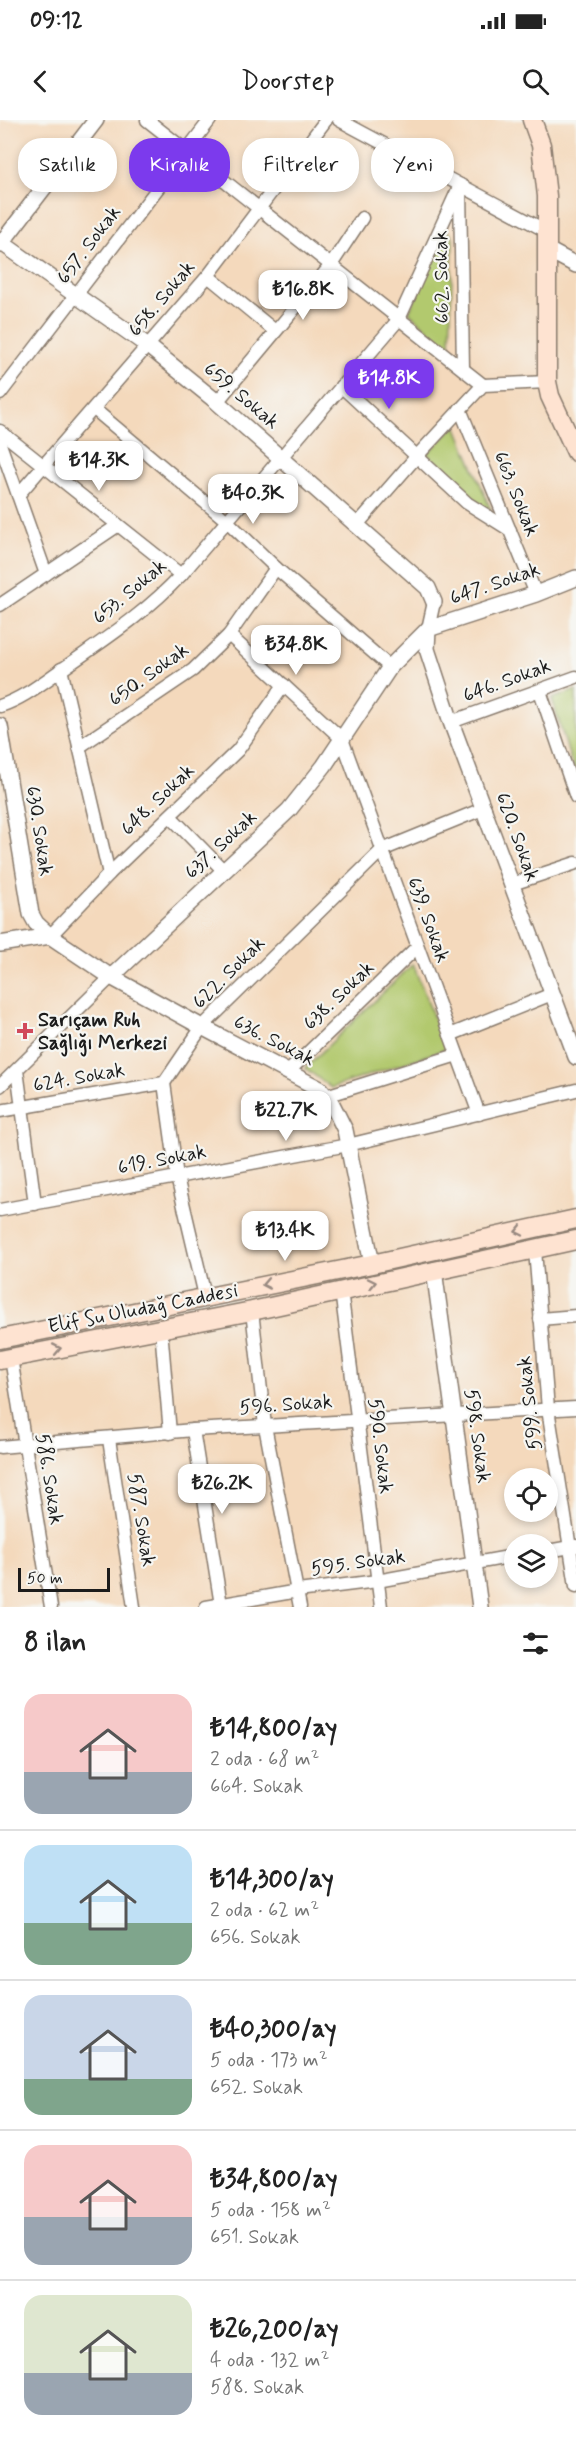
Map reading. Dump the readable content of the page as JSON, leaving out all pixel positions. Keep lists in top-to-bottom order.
{
  "streets": {
    "main road": ["Elif Su Uludağ Caddesi"],
    "street": [
      "657. Sokak",
      "662. Sokak",
      "658. Sokak",
      "659. Sokak",
      "663. Sokak",
      "647. Sokak",
      "653. Sokak",
      "650. Sokak",
      "646. Sokak",
      "648. Sokak",
      "630. Sokak",
      "620. Sokak",
      "637. Sokak",
      "639. Sokak",
      "622. Sokak",
      "638. Sokak",
      "636. Sokak",
      "624. Sokak",
      "619. Sokak",
      "599. Sokak",
      "596. Sokak",
      "598. Sokak",
      "590. Sokak",
      "586. Sokak",
      "587. Sokak",
      "595. Sokak"
    ]
  },
  "crossings": [
    ["657. Sokak", "659. Sokak"],
    ["662. Sokak", "653. Sokak"],
    ["658. Sokak", "659. Sokak"],
    ["659. Sokak", "653. Sokak"],
    ["663. Sokak", "647. Sokak"],
    ["647. Sokak", "620. Sokak"],
    ["647. Sokak", "637. Sokak"],
    ["646. Sokak", "620. Sokak"],
    ["648. Sokak", "630. Sokak"],
    ["648. Sokak", "636. Sokak"],
    ["630. Sokak", "636. Sokak"],
    ["620. Sokak", "637. Sokak"],
    ["620. Sokak", "622. Sokak"],
    ["637. Sokak", "639. Sokak"],
    ["637. Sokak", "636. Sokak"],
    ["639. Sokak", "622. Sokak"],
    ["639. Sokak", "638. Sokak"],
    ["639. Sokak", "619. Sokak"],
    ["622. Sokak", "636. Sokak"],
    ["622. Sokak", "624. Sokak"],
    ["638. Sokak", "636. Sokak"],
    ["636. Sokak", "619. Sokak"],
    ["636. Sokak", "Elif Su Uludağ Caddesi"],
    ["Elif Su Uludağ Caddesi", "599. Sokak"],
    ["Elif Su Uludağ Caddesi", "598. Sokak"],
    ["Elif Su Uludağ Caddesi", "590. Sokak"],
    ["Elif Su Uludağ Caddesi", "586. Sokak"],
    ["599. Sokak", "596. Sokak"],
    ["596. Sokak", "598. Sokak"],
    ["596. Sokak", "590. Sokak"],
    ["596. Sokak", "586. Sokak"],
    ["596. Sokak", "587. Sokak"],
    ["598. Sokak", "595. Sokak"],
    ["590. Sokak", "595. Sokak"]
  ],
  "places": {
    "health": ["Sarıçam Ruh Sağlığı Merkezi"]
  },
  "scale_bar": "50 m",
  "page": {
    "status": "09:12",
    "header": "Doorstep",
    "chip": [
      "Satılık",
      "Kiralık",
      "Filtreler",
      "Yeni"
    ],
    "price": [
      "₺16.8K",
      "₺14.8K",
      "₺14.3K",
      "₺40.3K",
      "₺34.8K",
      "₺22.7K",
      "₺13.4K",
      "₺26.2K"
    ],
    "scale": "50 m",
    "heading": "8 ilan",
    "list": [
      {
        "name": "₺14,800/ay",
        "note": "2 oda · 68 m² · 664. Sokak"
      },
      {
        "name": "₺14,300/ay",
        "note": "2 oda · 62 m² · 656. Sokak"
      },
      {
        "name": "₺40,300/ay",
        "note": "5 oda · 173 m² · 652. Sokak"
      },
      {
        "name": "₺34,800/ay",
        "note": "5 oda · 158 m² · 651. Sokak"
      },
      {
        "name": "₺26,200/ay",
        "note": "4 oda · 132 m² · 588. Sokak"
      }
    ]
  }
}
